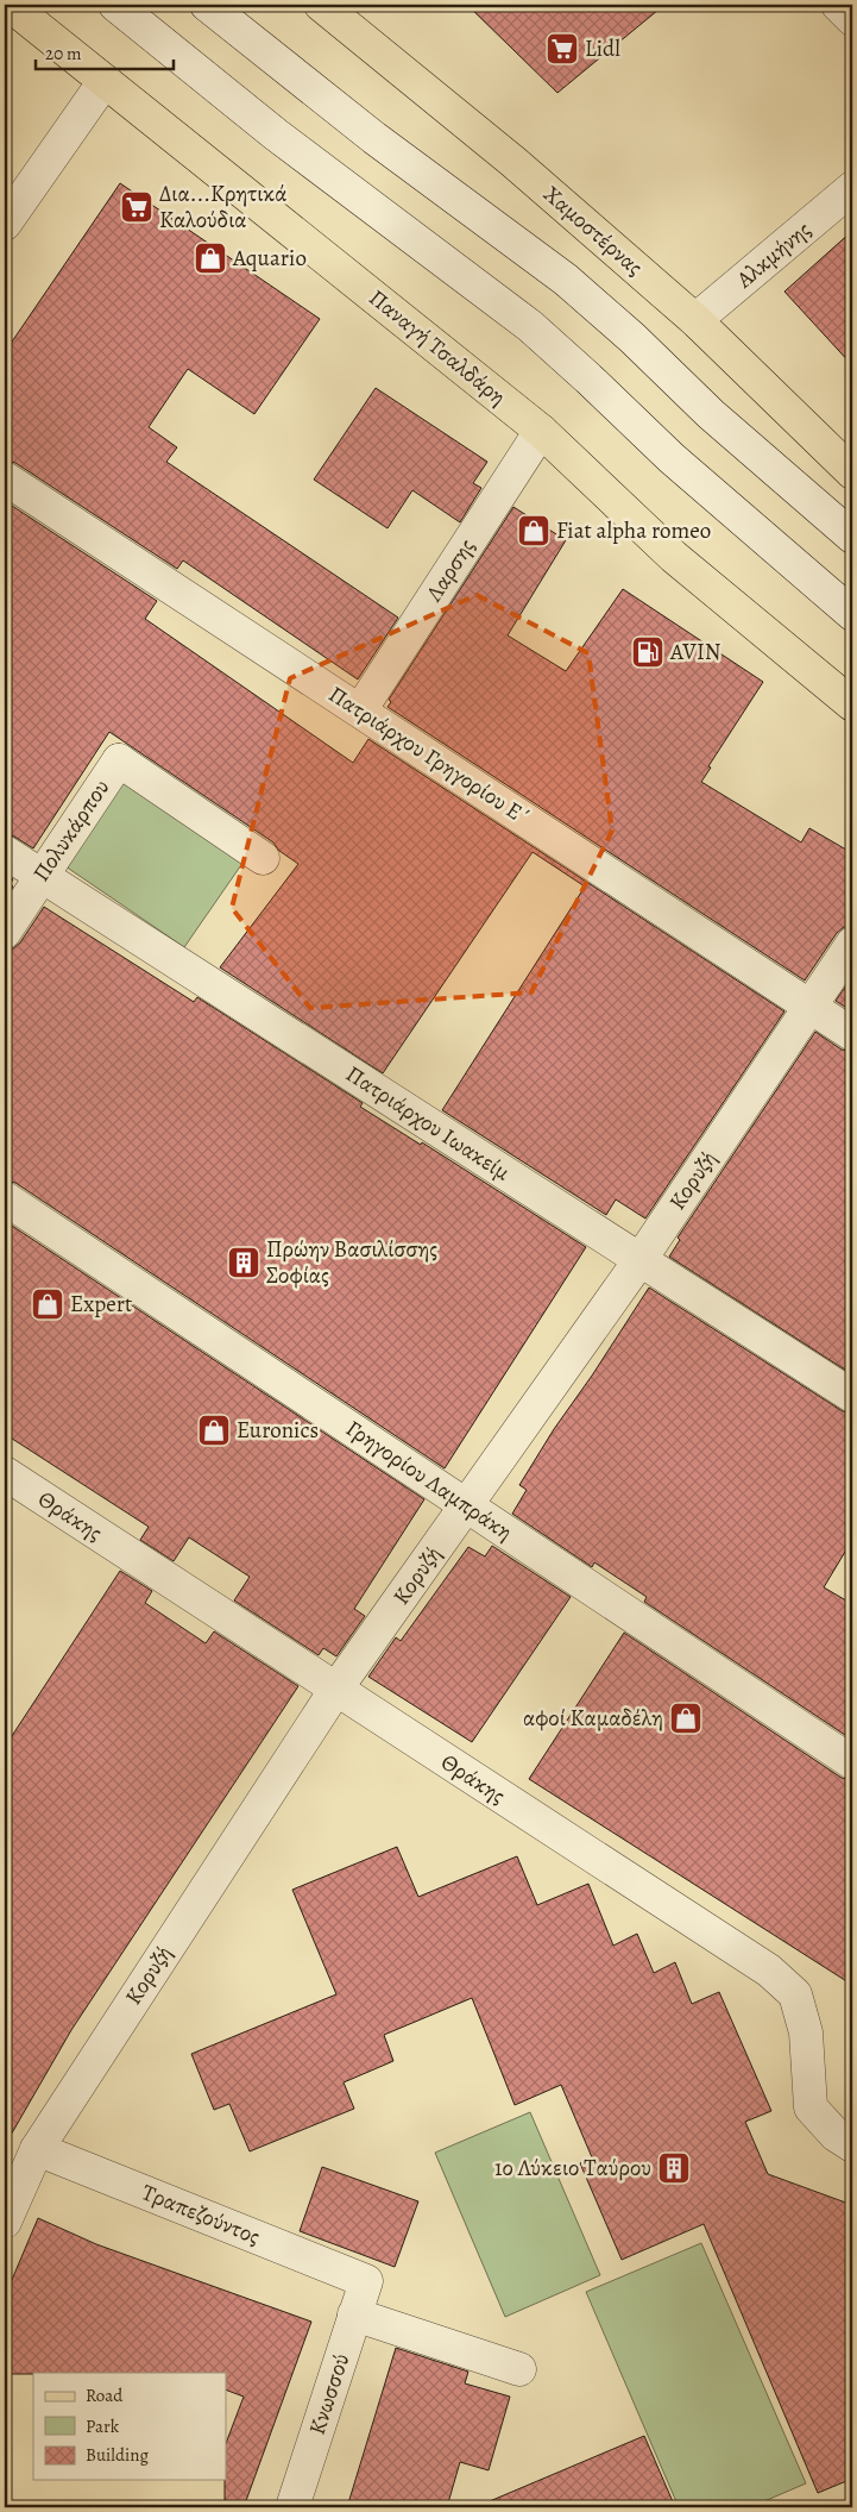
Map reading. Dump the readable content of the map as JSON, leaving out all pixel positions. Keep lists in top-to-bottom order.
{
  "streets": {
    "main road": ["Χαμοστέρνας", "Παναγή Τσαλδάρη"],
    "street": [
      "Αλκμήνης",
      "Λαρσης",
      "Πατριάρχου Γρηγορίου Ε΄",
      "Πολυκάρπου",
      "Πατριάρχου Ιωακείμ",
      "Κορυζή",
      "Γρηγορίου Λαμπράκη",
      "Θράκης",
      "Τραπεζούντος",
      "Κνωσσού"
    ]
  },
  "crossings": [
    ["Χαμοστέρνας", "Αλκμήνης"],
    ["Παναγή Τσαλδάρη", "Λαρσης"],
    ["Λαρσης", "Πατριάρχου Γρηγορίου Ε΄"],
    ["Πατριάρχου Γρηγορίου Ε΄", "Κορυζή"],
    ["Πολυκάρπου", "Πατριάρχου Ιωακείμ"],
    ["Πατριάρχου Ιωακείμ", "Κορυζή"],
    ["Κορυζή", "Γρηγορίου Λαμπράκη"],
    ["Κορυζή", "Θράκης"],
    ["Κορυζή", "Τραπεζούντος"],
    ["Τραπεζούντος", "Κνωσσού"]
  ],
  "places": {
    "supermarket": ["Lidl", "Δια...Κρητικά Καλούδια"],
    "shop": [
      "Aquario",
      "Fiat alpha romeo",
      "Expert",
      "Euronics",
      "αφοί Καμαδέλη"
    ],
    "fuel station": ["AVIN"],
    "building": ["Πρώην Βασιλίσσης Σοφίας", "1ο Λύκειο Ταύρου"]
  },
  "legend": ["Road", "Park", "Building"],
  "scale_bar": "20 m"
}
